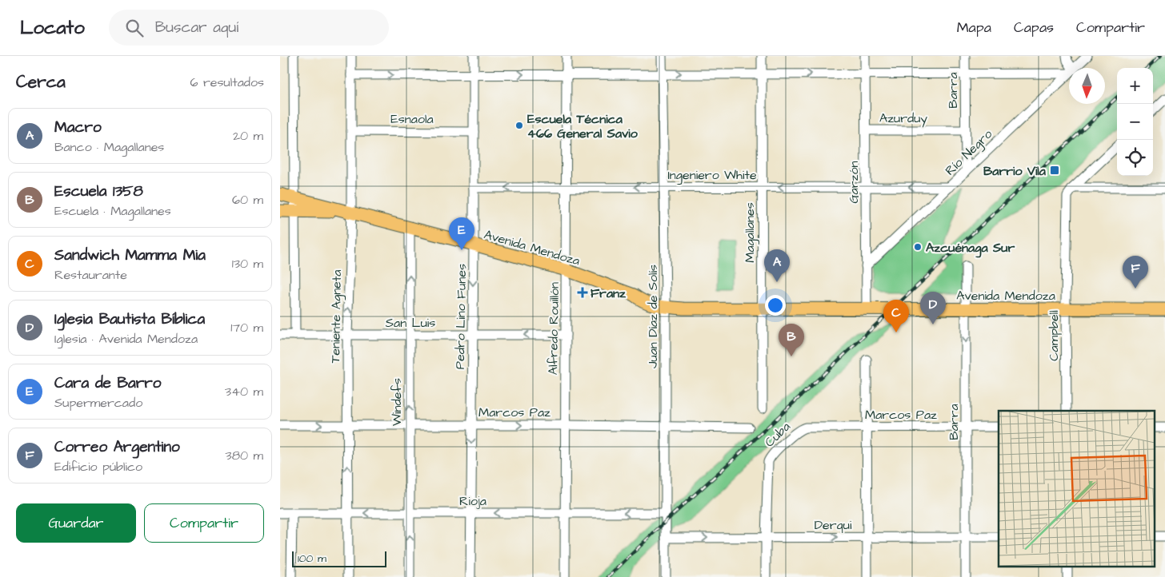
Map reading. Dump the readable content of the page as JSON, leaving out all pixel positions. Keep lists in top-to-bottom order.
{
  "streets": {
    "main road": ["Avenida Mendoza"],
    "street": [
      "Barra",
      "Azurduy",
      "Esnaola",
      "Río Negro",
      "Ingeniero White",
      "Garzón",
      "Magallanes",
      "Teniente Agneta",
      "Pedro Lino Funes",
      "Juan Díaz de Solís",
      "San Luis",
      "Alfredo Rouillón",
      "Campbell",
      "Windefs",
      "Marcos Paz",
      "Cuba",
      "Rioja",
      "Derqui"
    ]
  },
  "crossings": [
    ["Barra", "Azurduy"],
    ["Barra", "Río Negro"],
    ["Barra", "Avenida Mendoza"],
    ["Barra", "Marcos Paz"],
    ["Barra", "Derqui"],
    ["Azurduy", "Garzón"],
    ["Esnaola", "Teniente Agneta"],
    ["Esnaola", "Pedro Lino Funes"],
    ["Río Negro", "Ingeniero White"],
    ["Río Negro", "Garzón"],
    ["Ingeniero White", "Garzón"],
    ["Ingeniero White", "Magallanes"],
    ["Ingeniero White", "Pedro Lino Funes"],
    ["Ingeniero White", "Juan Díaz de Solís"],
    ["Ingeniero White", "Alfredo Rouillón"],
    ["Garzón", "Avenida Mendoza"],
    ["Magallanes", "Avenida Mendoza"],
    ["Avenida Mendoza", "Teniente Agneta"],
    ["Avenida Mendoza", "Pedro Lino Funes"],
    ["Avenida Mendoza", "Juan Díaz de Solís"],
    ["Avenida Mendoza", "Alfredo Rouillón"],
    ["Avenida Mendoza", "Campbell"],
    ["Avenida Mendoza", "Windefs"],
    ["Teniente Agneta", "San Luis"],
    ["Teniente Agneta", "Marcos Paz"],
    ["Teniente Agneta", "Rioja"],
    ["Pedro Lino Funes", "San Luis"],
    ["Pedro Lino Funes", "Marcos Paz"],
    ["Pedro Lino Funes", "Rioja"],
    ["Juan Díaz de Solís", "Marcos Paz"],
    ["Juan Díaz de Solís", "Rioja"],
    ["Juan Díaz de Solís", "Derqui"],
    ["San Luis", "Alfredo Rouillón"],
    ["San Luis", "Windefs"],
    ["Alfredo Rouillón", "Marcos Paz"],
    ["Alfredo Rouillón", "Rioja"],
    ["Windefs", "Marcos Paz"],
    ["Windefs", "Rioja"],
    ["Marcos Paz", "Cuba"],
    ["Cuba", "Derqui"]
  ],
  "one_way": [
    "Ingeniero White",
    "Windefs",
    "Rioja",
    "Derqui"
  ],
  "places": {
    "other": ["Escuela Técnica 466 General Savio", "Azcuénaga Sur"],
    "transit": ["Barrio Vila"],
    "health": ["Franz"]
  },
  "scale_bar": "100 m",
  "north": "bottom",
  "page": {
    "header": "Locato",
    "search": "Buscar aquí",
    "nav": ["Mapa", "Capas", "Compartir"],
    "heading": ["Cerca", "6 resultados"],
    "map_buttons": ["+", "−"],
    "list": [
      {
        "mark": "A",
        "name": "Macro",
        "note": "Banco · Magallanes",
        "value": "20 m"
      },
      {
        "mark": "B",
        "name": "Escuela 1358",
        "note": "Escuela · Magallanes",
        "value": "60 m"
      },
      {
        "mark": "C",
        "name": "Sandwich Mamma Mia",
        "note": "Restaurante",
        "value": "130 m"
      },
      {
        "mark": "D",
        "name": "Iglesia Bautista Bíblica",
        "note": "Iglesia · Avenida Mendoza",
        "value": "170 m"
      },
      {
        "mark": "E",
        "name": "Cara de Barro",
        "note": "Supermercado",
        "value": "340 m"
      },
      {
        "mark": "F",
        "name": "Correo Argentino",
        "note": "Edificio público",
        "value": "380 m"
      }
    ],
    "pins": [
      "E",
      "A",
      "F",
      "D",
      "C",
      "B"
    ],
    "buttons": ["Guardar", "Compartir"],
    "scale": "100 m"
  }
}
